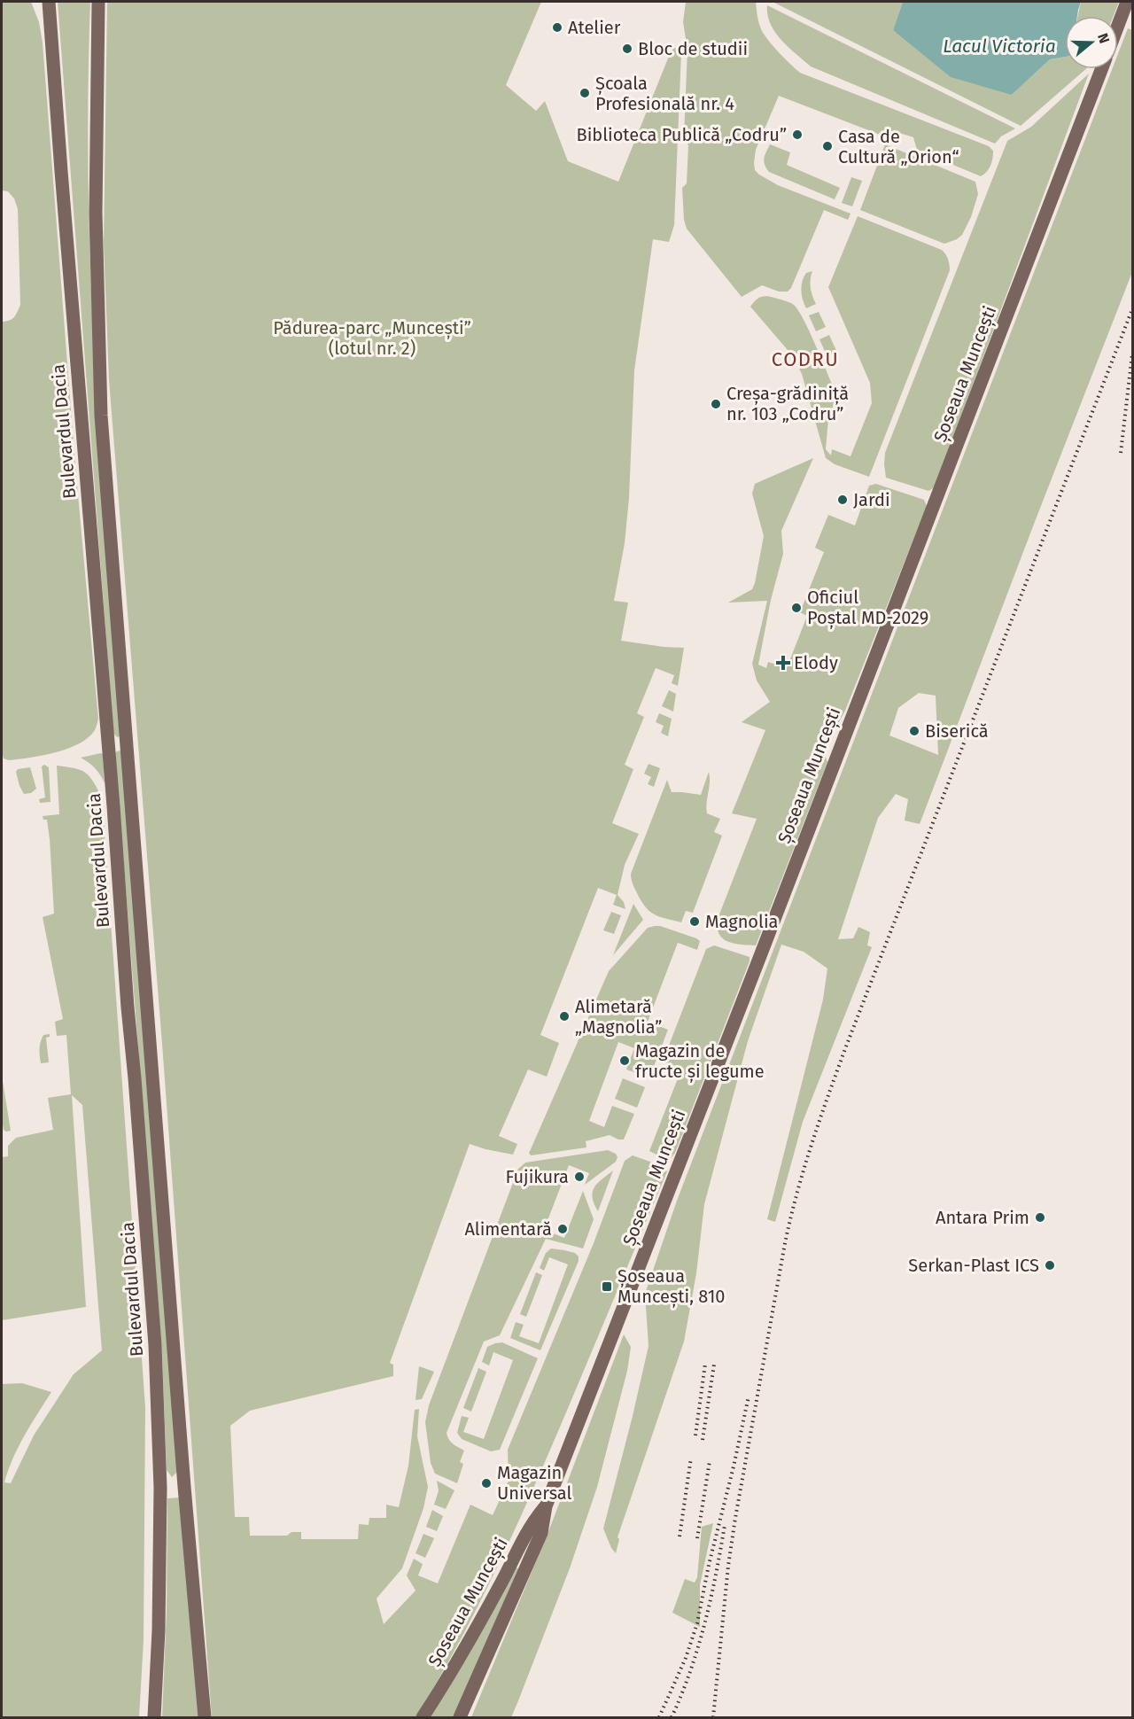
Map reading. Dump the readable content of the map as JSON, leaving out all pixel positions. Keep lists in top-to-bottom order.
{
  "streets": {
    "main road": ["Șoseaua Muncești", "Bulevardul Dacia"]
  },
  "districts": ["CODRU"],
  "water": ["Lacul Victoria"],
  "parks": ["Pădurea-parc „Muncești” (lotul nr. 2)"],
  "places": {
    "other": [
      "Atelier",
      "Bloc de studii",
      "Școala Profesională nr. 4",
      "Biblioteca Publică „Codru”",
      "Casa de Cultură „Orion“",
      "Creșa-grădiniță nr. 103 „Codru”",
      "Jardi",
      "Oficiul Poștal MD-2029",
      "Biserică",
      "Magnolia",
      "Alimetară „Magnolia”",
      "Magazin de fructe și legume",
      "Fujikura",
      "Antara Prim",
      "Alimentară",
      "Serkan-Plast ICS",
      "Magazin Universal"
    ],
    "health": ["Elody"],
    "transit": ["Șoseaua Muncești, 810"]
  },
  "north": "right"
}
